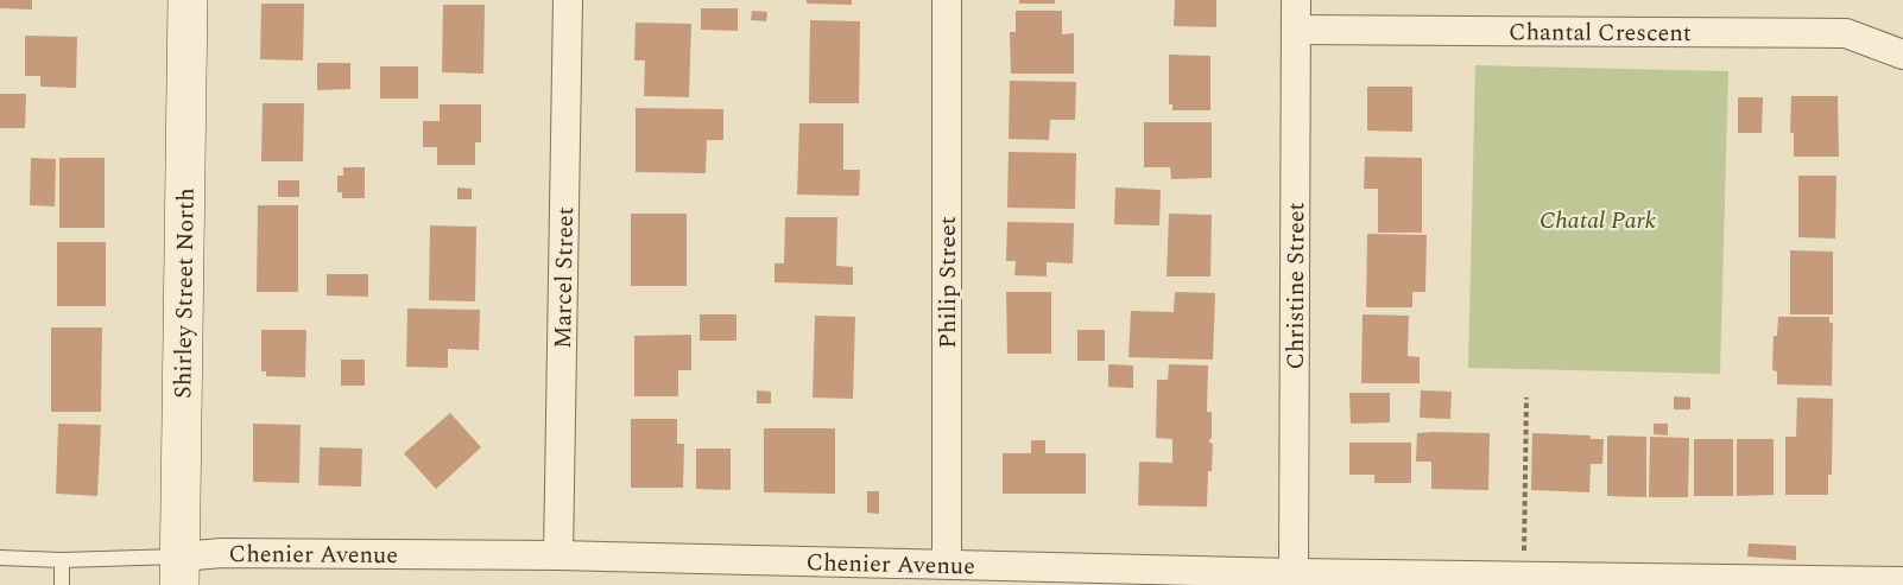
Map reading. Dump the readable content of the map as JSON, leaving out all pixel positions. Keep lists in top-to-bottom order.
{
  "streets": {
    "main road": ["Shirley Street North"],
    "street": [
      "Chantal Crescent",
      "Marcel Street",
      "Philip Street",
      "Christine Street",
      "Chenier Avenue"
    ]
  },
  "crossings": [
    ["Chantal Crescent", "Christine Street"],
    ["Marcel Street", "Chenier Avenue"],
    ["Philip Street", "Chenier Avenue"],
    ["Christine Street", "Chenier Avenue"],
    ["Shirley Street North", "Chenier Avenue"]
  ],
  "parks": ["Chatal Park"]
}
